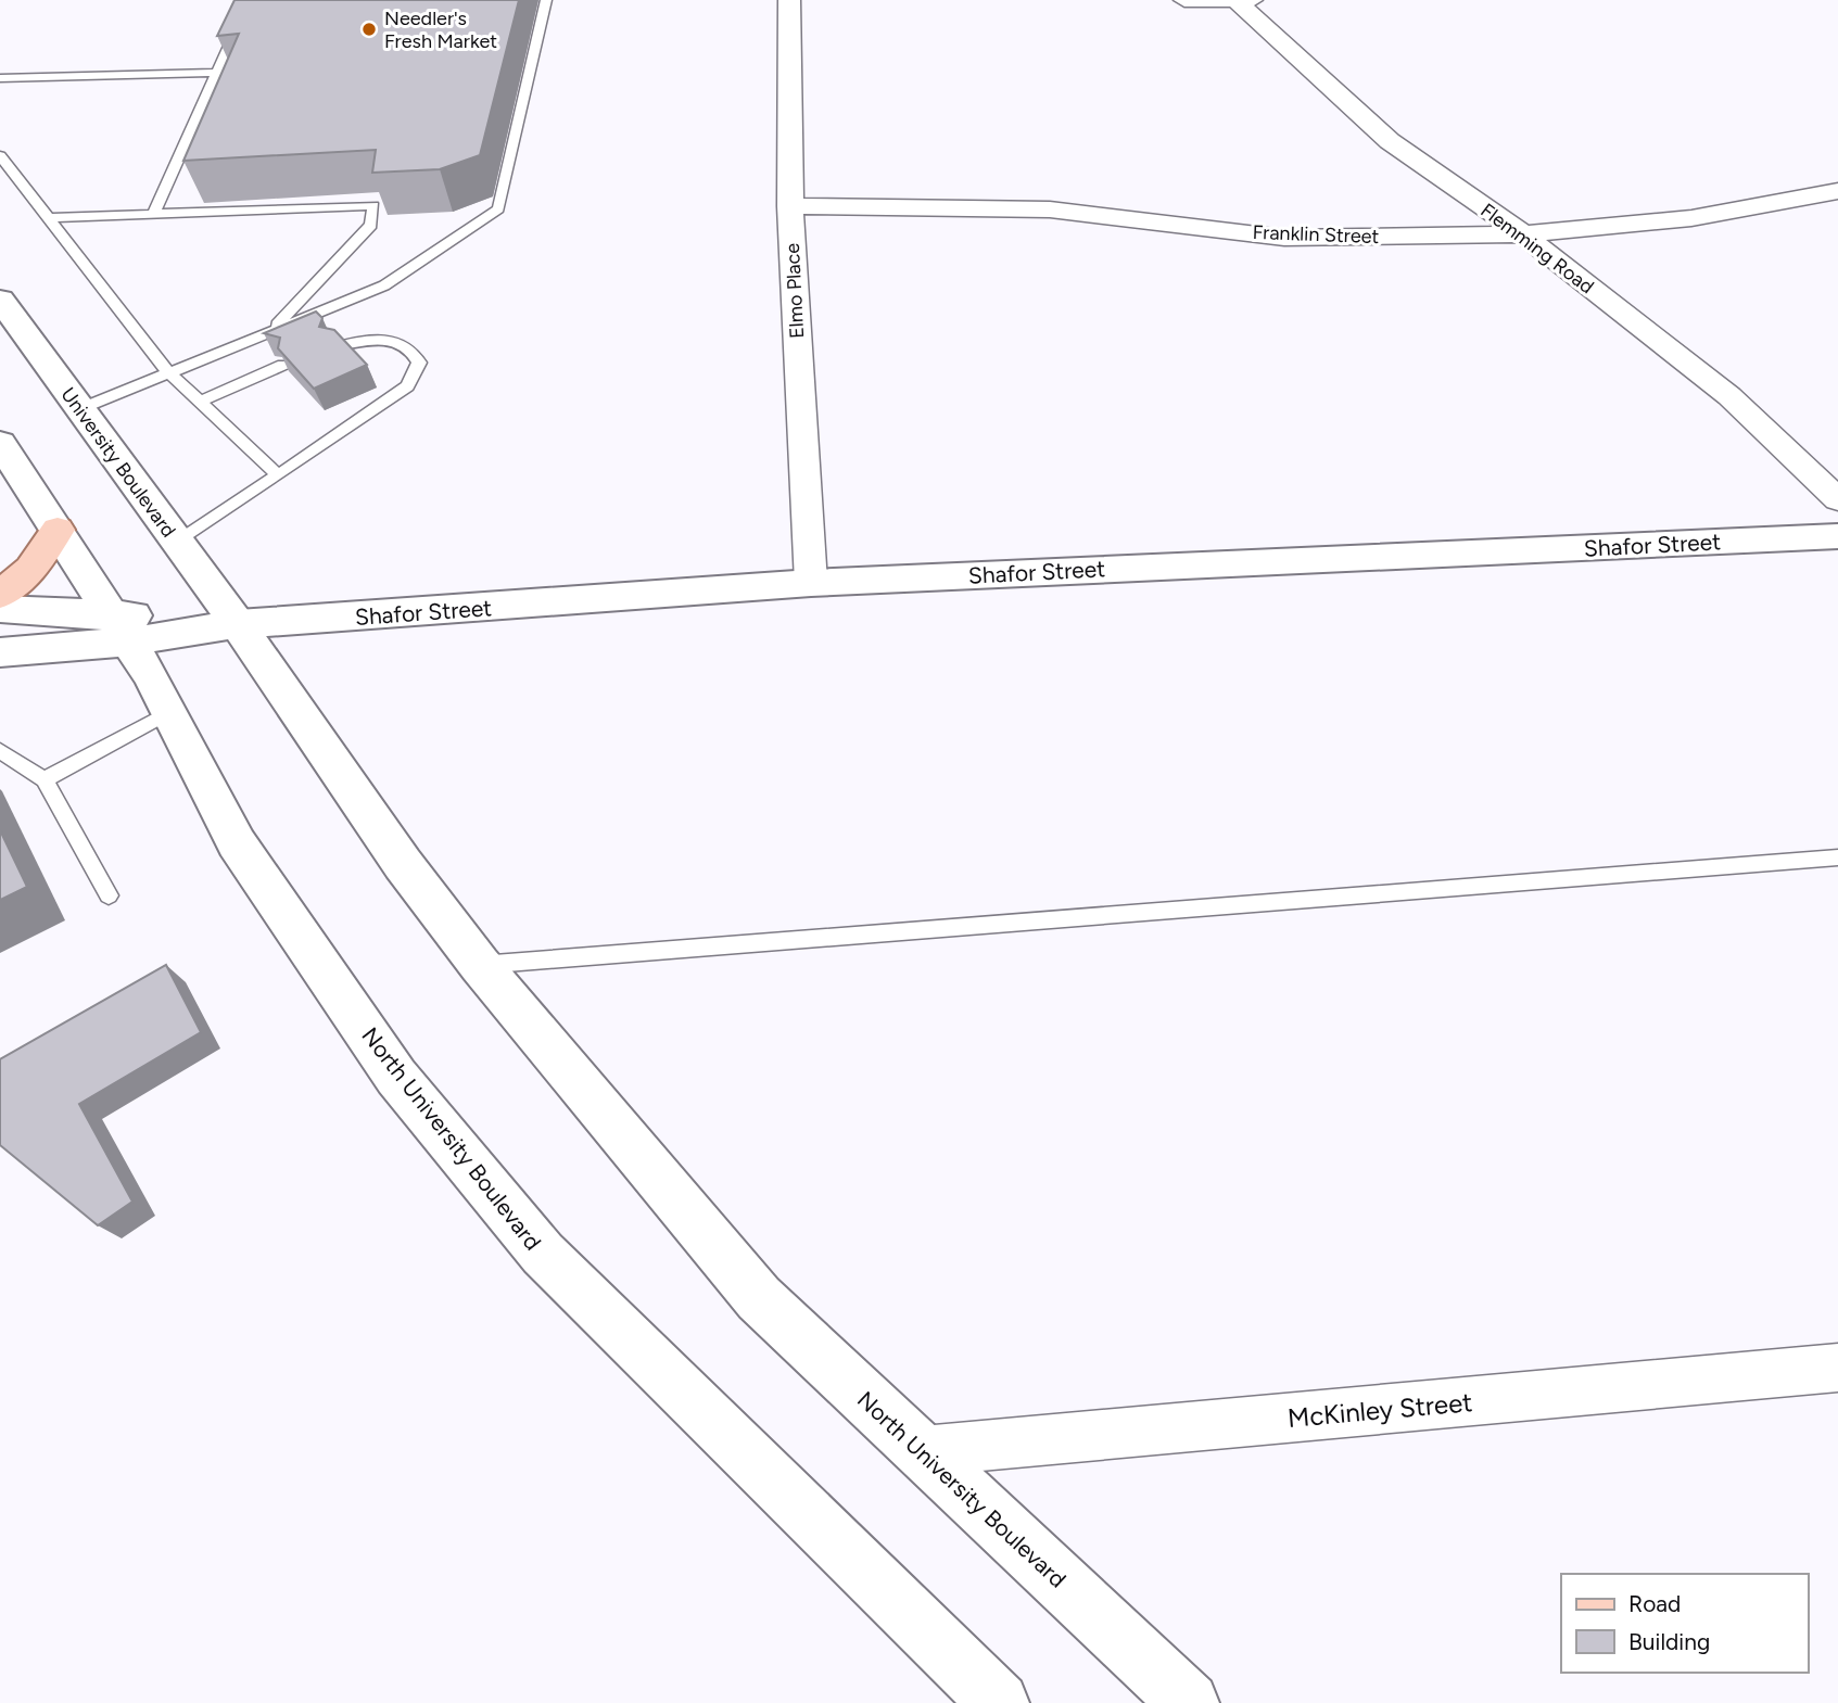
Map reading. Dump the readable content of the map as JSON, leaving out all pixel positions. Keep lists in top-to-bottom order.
{
  "streets": {
    "main road": ["University Boulevard", "Shafor Street", "North University Boulevard"],
    "street": [
      "Franklin Street",
      "Flemming Road",
      "Elmo Place",
      "McKinley Street"
    ]
  },
  "crossings": [
    ["Franklin Street", "Flemming Road"],
    ["Franklin Street", "Elmo Place"],
    ["Elmo Place", "Shafor Street"],
    ["University Boulevard", "Shafor Street"],
    ["University Boulevard", "North University Boulevard"],
    ["Shafor Street", "North University Boulevard"],
    ["North University Boulevard", "McKinley Street"]
  ],
  "places": ["Needler's Fresh Market"],
  "legend": ["Road", "Building"]
}
